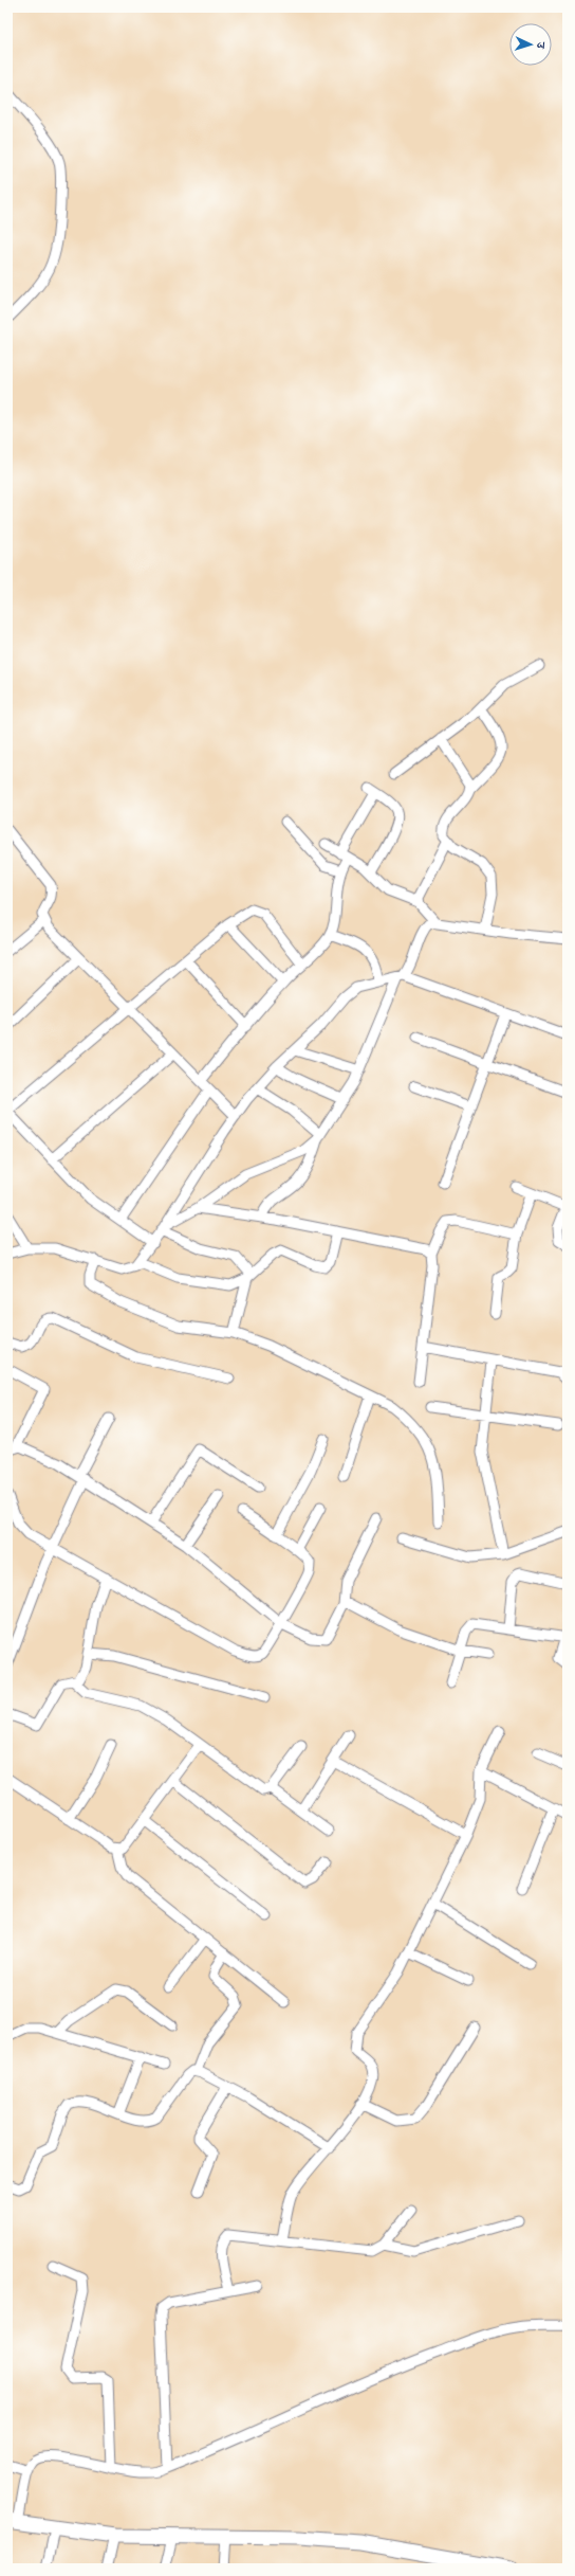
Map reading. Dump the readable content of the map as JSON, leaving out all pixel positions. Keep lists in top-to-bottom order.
{
  "north": "right"
}
